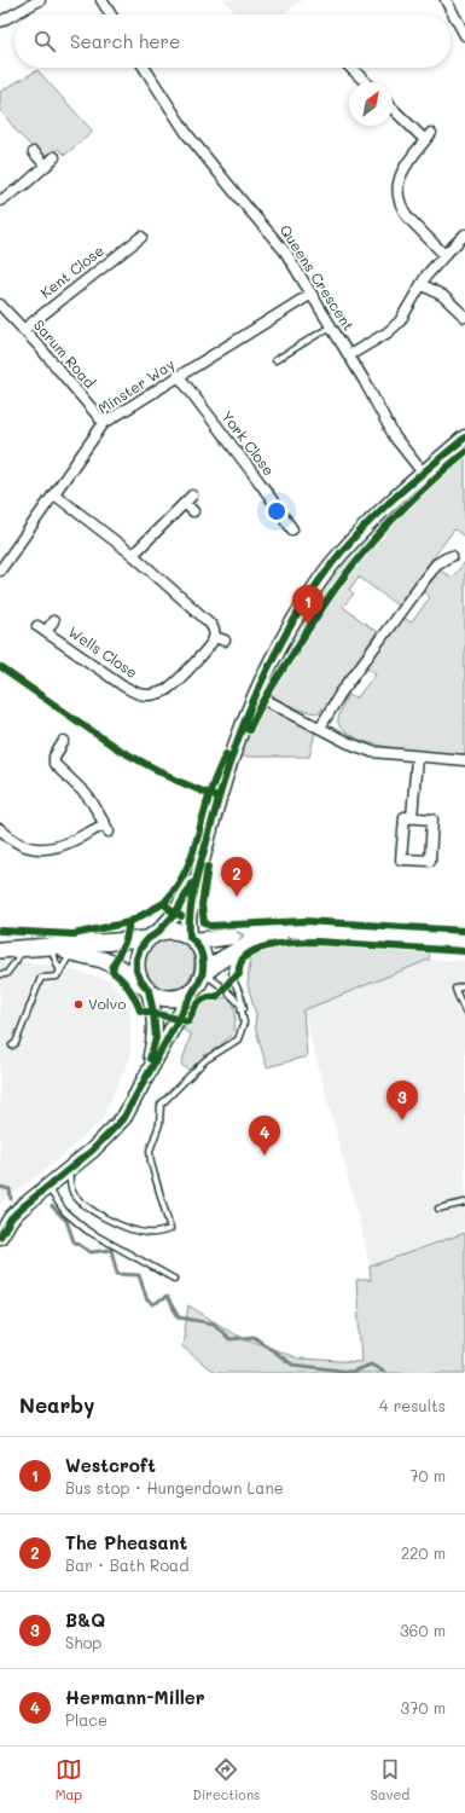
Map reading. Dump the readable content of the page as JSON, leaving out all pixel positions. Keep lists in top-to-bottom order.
{
  "streets": {
    "street": [
      "Kent Close",
      "Queens Crescent",
      "Sarum Road",
      "Minster Way",
      "York Close",
      "Wells Close"
    ]
  },
  "crossings": [
    ["Kent Close", "Sarum Road"],
    ["Queens Crescent", "Minster Way"],
    ["Sarum Road", "Minster Way"],
    ["Minster Way", "York Close"]
  ],
  "places": ["Volvo"],
  "north": "top right",
  "page": {
    "search": "Search here",
    "pins": [
      "1",
      "2",
      "3",
      "4"
    ],
    "heading": ["Nearby", "4 results"],
    "list": [
      {
        "mark": "1",
        "name": "Westcroft",
        "note": "Bus stop · Hungerdown Lane",
        "value": "70 m"
      },
      {
        "mark": "2",
        "name": "The Pheasant",
        "note": "Bar · Bath Road",
        "value": "220 m"
      },
      {
        "mark": "3",
        "name": "B&Q",
        "note": "Shop",
        "value": "360 m"
      },
      {
        "mark": "4",
        "name": "Hermann-Miller",
        "note": "Place",
        "value": "370 m"
      }
    ],
    "nav": ["Map", "Directions", "Saved"]
  }
}
